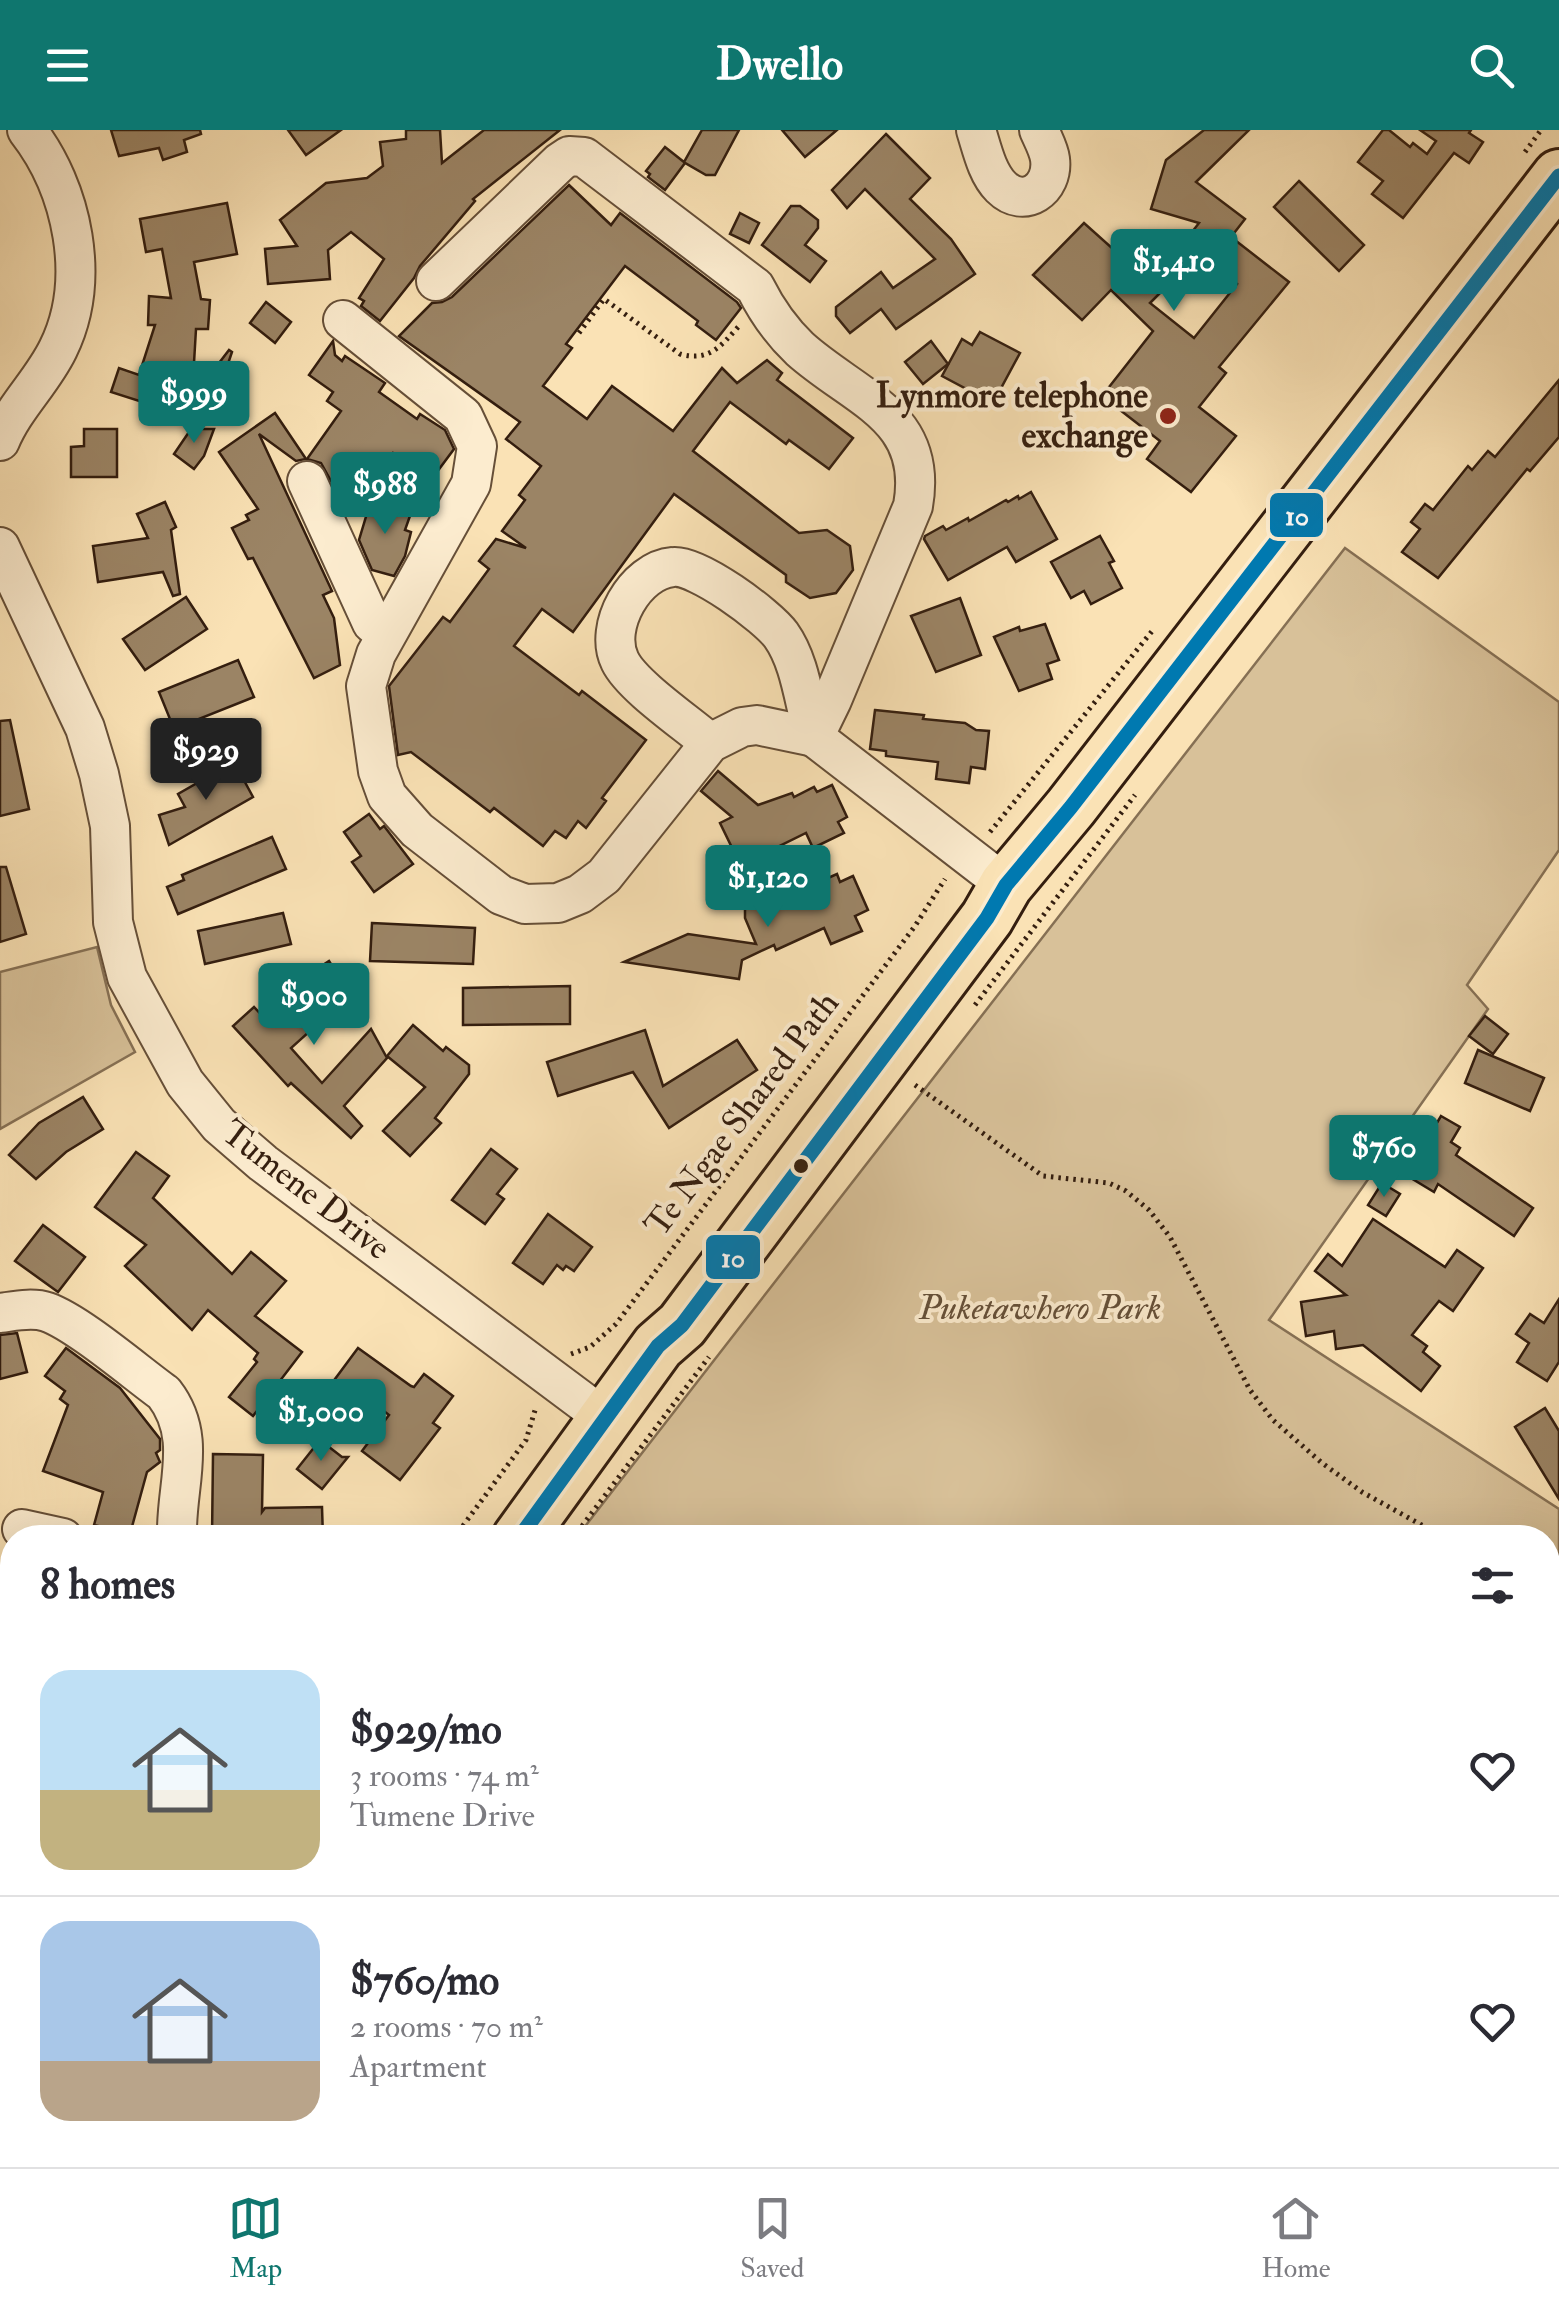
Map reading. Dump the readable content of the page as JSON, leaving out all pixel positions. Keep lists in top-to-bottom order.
{
  "streets": {
    "street": ["Tumene Drive"],
    "path": ["Te Ngae Shared Path"]
  },
  "parks": ["Puketawhero Park"],
  "places": ["Lynmore telephone exchange"],
  "lines": ["transit line 10"],
  "page": {
    "header": "Dwello",
    "price": [
      "$1,410",
      "$999",
      "$988",
      "$929",
      "$1,120",
      "$900",
      "$760",
      "$1,000"
    ],
    "heading": "8 homes",
    "list": [
      {
        "name": "$929/mo",
        "note": "3 rooms · 74 m² · Tumene Drive"
      },
      {
        "name": "$760/mo",
        "note": "2 rooms · 70 m² · Apartment"
      }
    ],
    "tabs": ["Map", "Saved", "Home"]
  }
}
